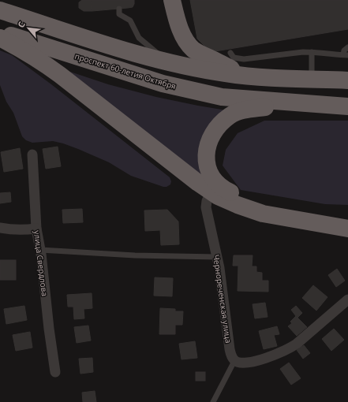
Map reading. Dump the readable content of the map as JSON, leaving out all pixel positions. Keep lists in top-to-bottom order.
{
  "streets": {
    "highway": ["проспект 60-летия Октября"],
    "street": ["улица Свердлова", "Чернореченская улица"]
  },
  "north": "top left"
}
